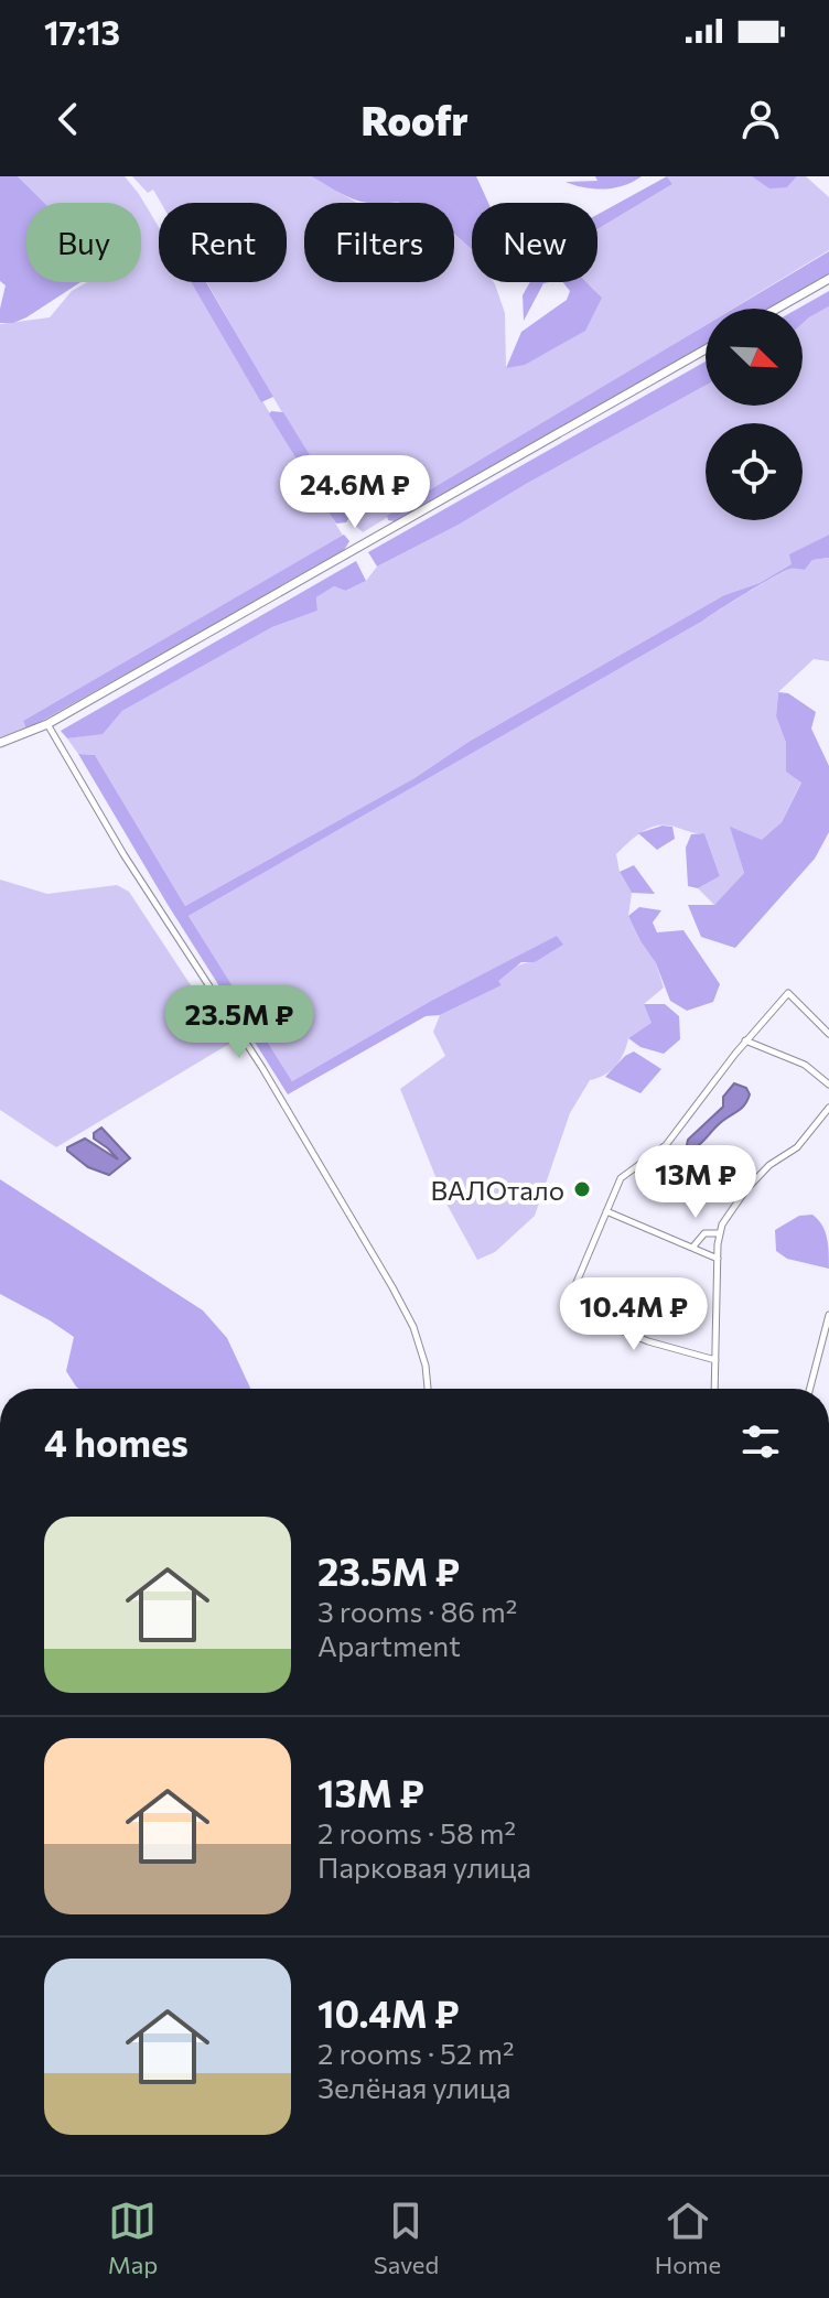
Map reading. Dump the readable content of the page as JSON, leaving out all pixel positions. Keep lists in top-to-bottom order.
{
  "places": ["ВАЛОтало"],
  "north": "bottom right",
  "page": {
    "status": "17:13",
    "header": "Roofr",
    "chip": [
      "Buy",
      "Rent",
      "Filters",
      "New"
    ],
    "price": [
      "24.6M ₽",
      "23.5M ₽",
      "13M ₽",
      "10.4M ₽"
    ],
    "heading": "4 homes",
    "list": [
      {
        "name": "23.5M ₽",
        "note": "3 rooms · 86 m² · Apartment"
      },
      {
        "name": "13M ₽",
        "note": "2 rooms · 58 m² · Парковая улица"
      },
      {
        "name": "10.4M ₽",
        "note": "2 rooms · 52 m² · Зелёная улица"
      }
    ],
    "tabs": ["Map", "Saved", "Home"]
  }
}
